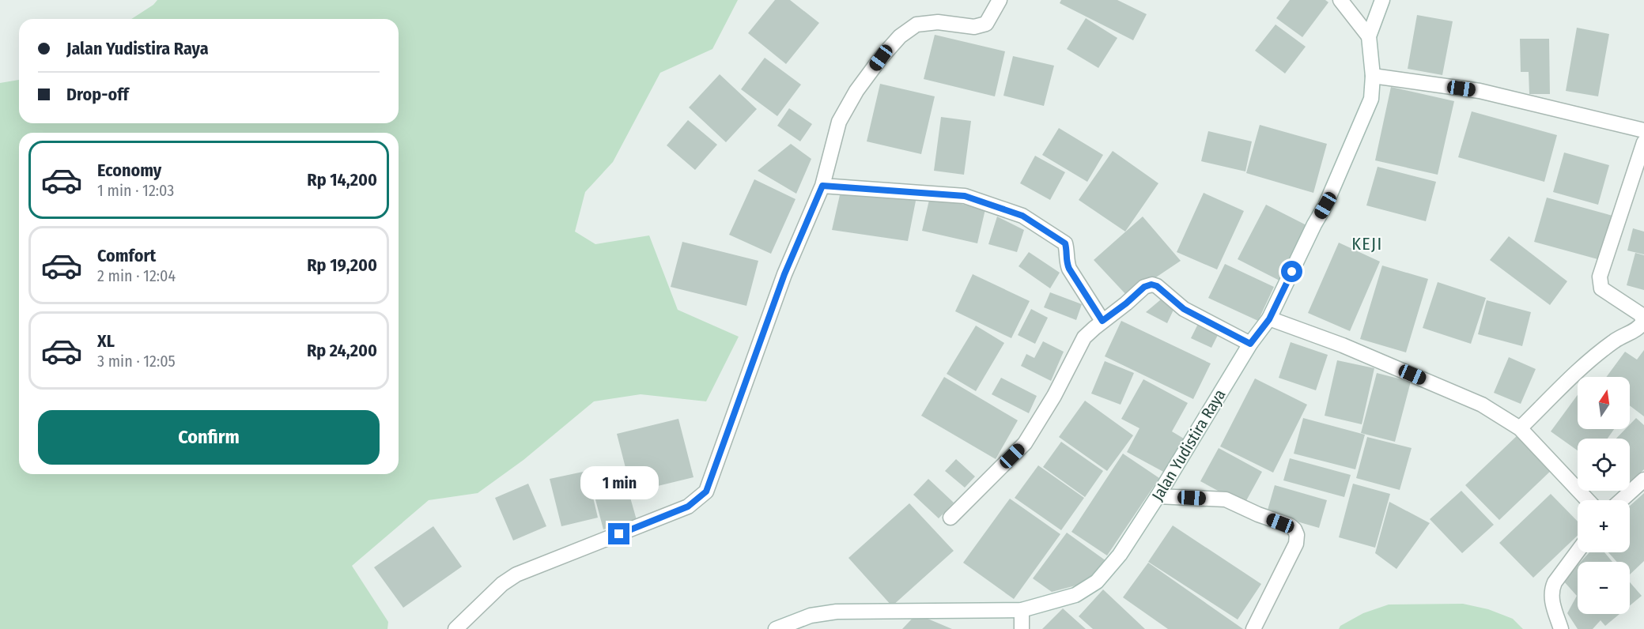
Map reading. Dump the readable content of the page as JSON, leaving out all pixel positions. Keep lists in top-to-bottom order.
{
  "streets": {
    "street": ["Jalan Yudistira Raya"]
  },
  "districts": ["KEJI"],
  "north": "top",
  "page": {
    "banner": ["Jalan Yudistira Raya", "Drop-off"],
    "list": [
      {
        "name": "Economy",
        "note": "1 min · 12:03",
        "value": "Rp 14,200"
      },
      {
        "name": "Comfort",
        "note": "2 min · 12:04",
        "value": "Rp 19,200"
      },
      {
        "name": "XL",
        "note": "3 min · 12:05",
        "value": "Rp 24,200"
      }
    ],
    "map_buttons": ["+", "−"],
    "buttons": "Confirm",
    "bubble": "1 min"
  }
}
